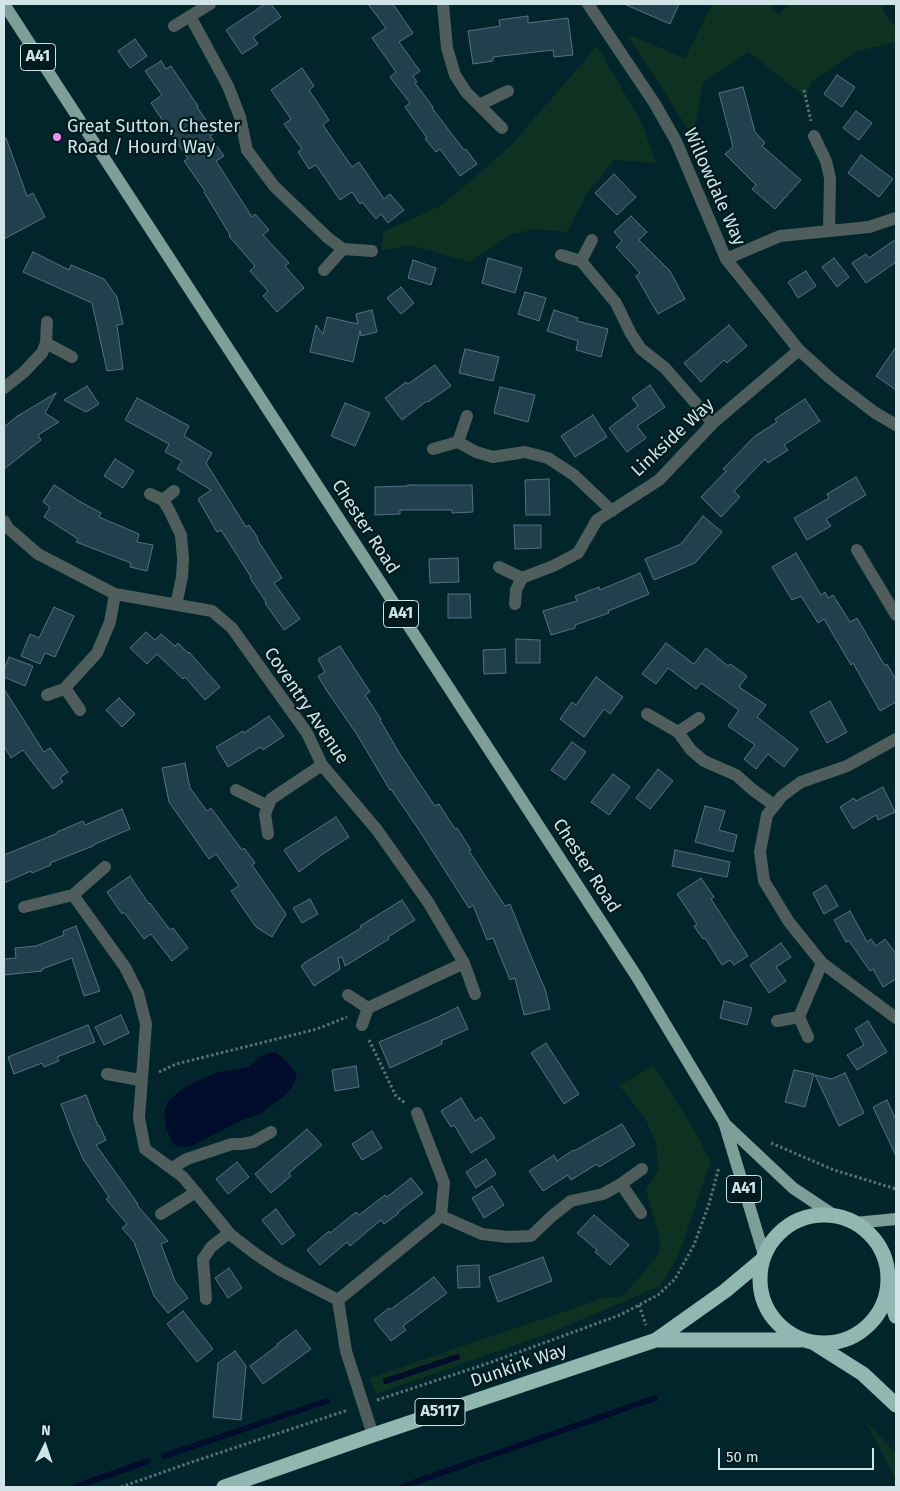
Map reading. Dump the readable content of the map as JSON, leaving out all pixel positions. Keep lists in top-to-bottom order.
{
  "streets": {
    "highway": ["A41", "Dunkirk Way", "A5117"],
    "main road": ["Chester Road"],
    "street": ["Willowdale Way", "Linkside Way", "Coventry Avenue"]
  },
  "crossings": [
    ["A41", "Chester Road"],
    ["A41", "Dunkirk Way"],
    ["Willowdale Way", "Linkside Way"],
    ["Chester Road", "Dunkirk Way"]
  ],
  "places": ["Great Sutton, Chester Road / Hourd Way"],
  "scale_bar": "50 m",
  "north": "top"
}
